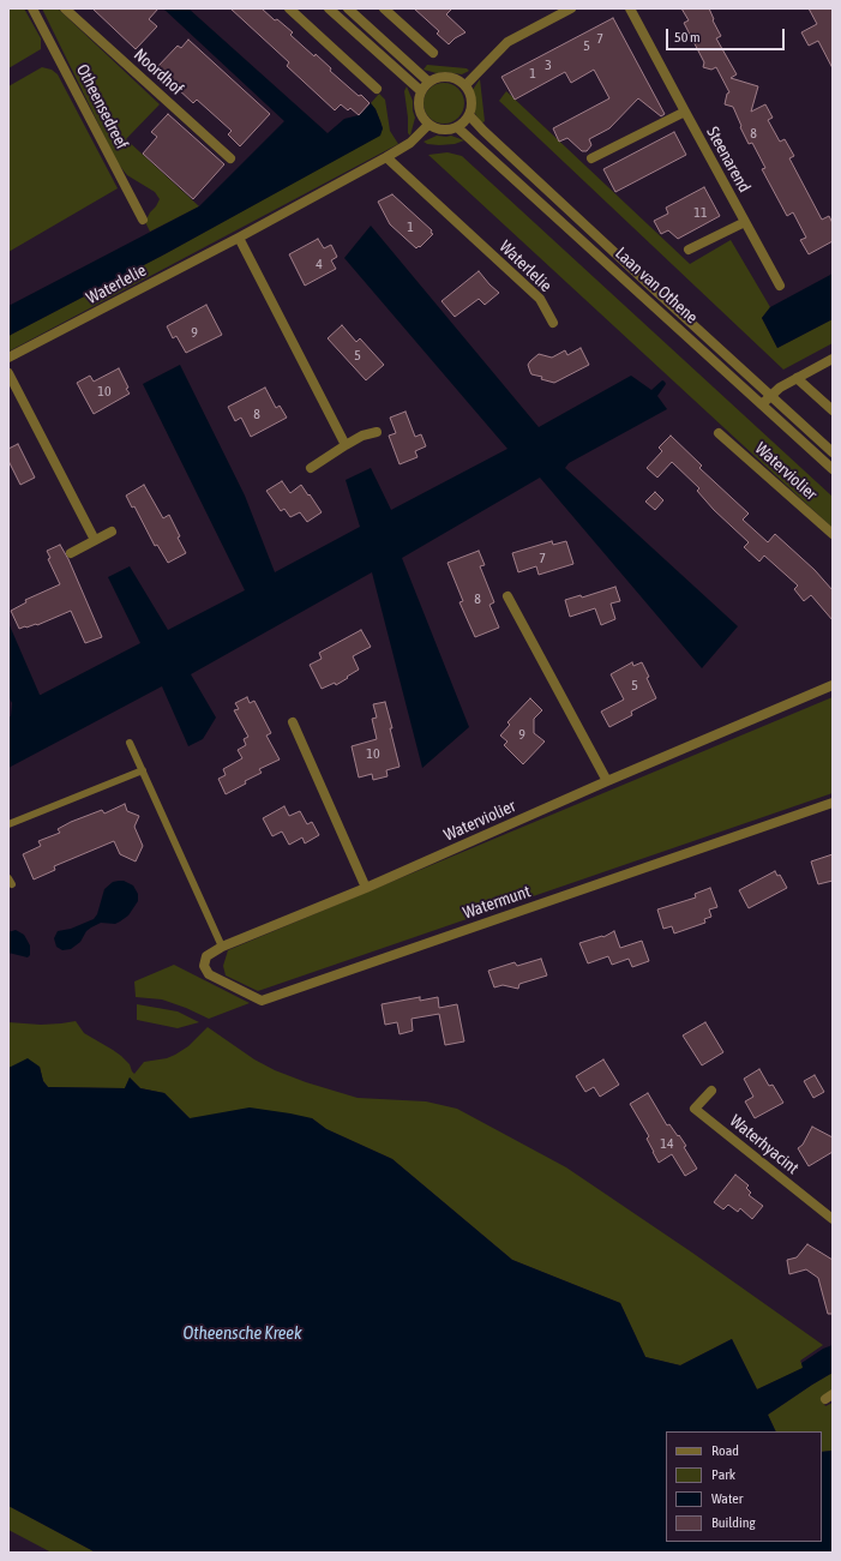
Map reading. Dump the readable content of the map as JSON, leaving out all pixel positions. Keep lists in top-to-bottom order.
{
  "streets": {
    "street": [
      "Noordhof",
      "Otheensedreef",
      "Steenarend",
      "Waterlelie",
      "Laan van Othene",
      "Waterviolier",
      "Watermunt",
      "Waterhyacint"
    ]
  },
  "crossings": [
    ["Waterlelie", "Laan van Othene"],
    ["Waterviolier", "Watermunt"]
  ],
  "water": ["Otheensche Kreek"],
  "house_numbers": [
    "7",
    "5",
    "3",
    "1",
    "8",
    "11",
    "1",
    "4",
    "9",
    "5",
    "10",
    "8",
    "7",
    "8",
    "5",
    "9",
    "10",
    "14"
  ],
  "legend": [
    "Road",
    "Park",
    "Water",
    "Building"
  ],
  "scale_bar": "50 m"
}
